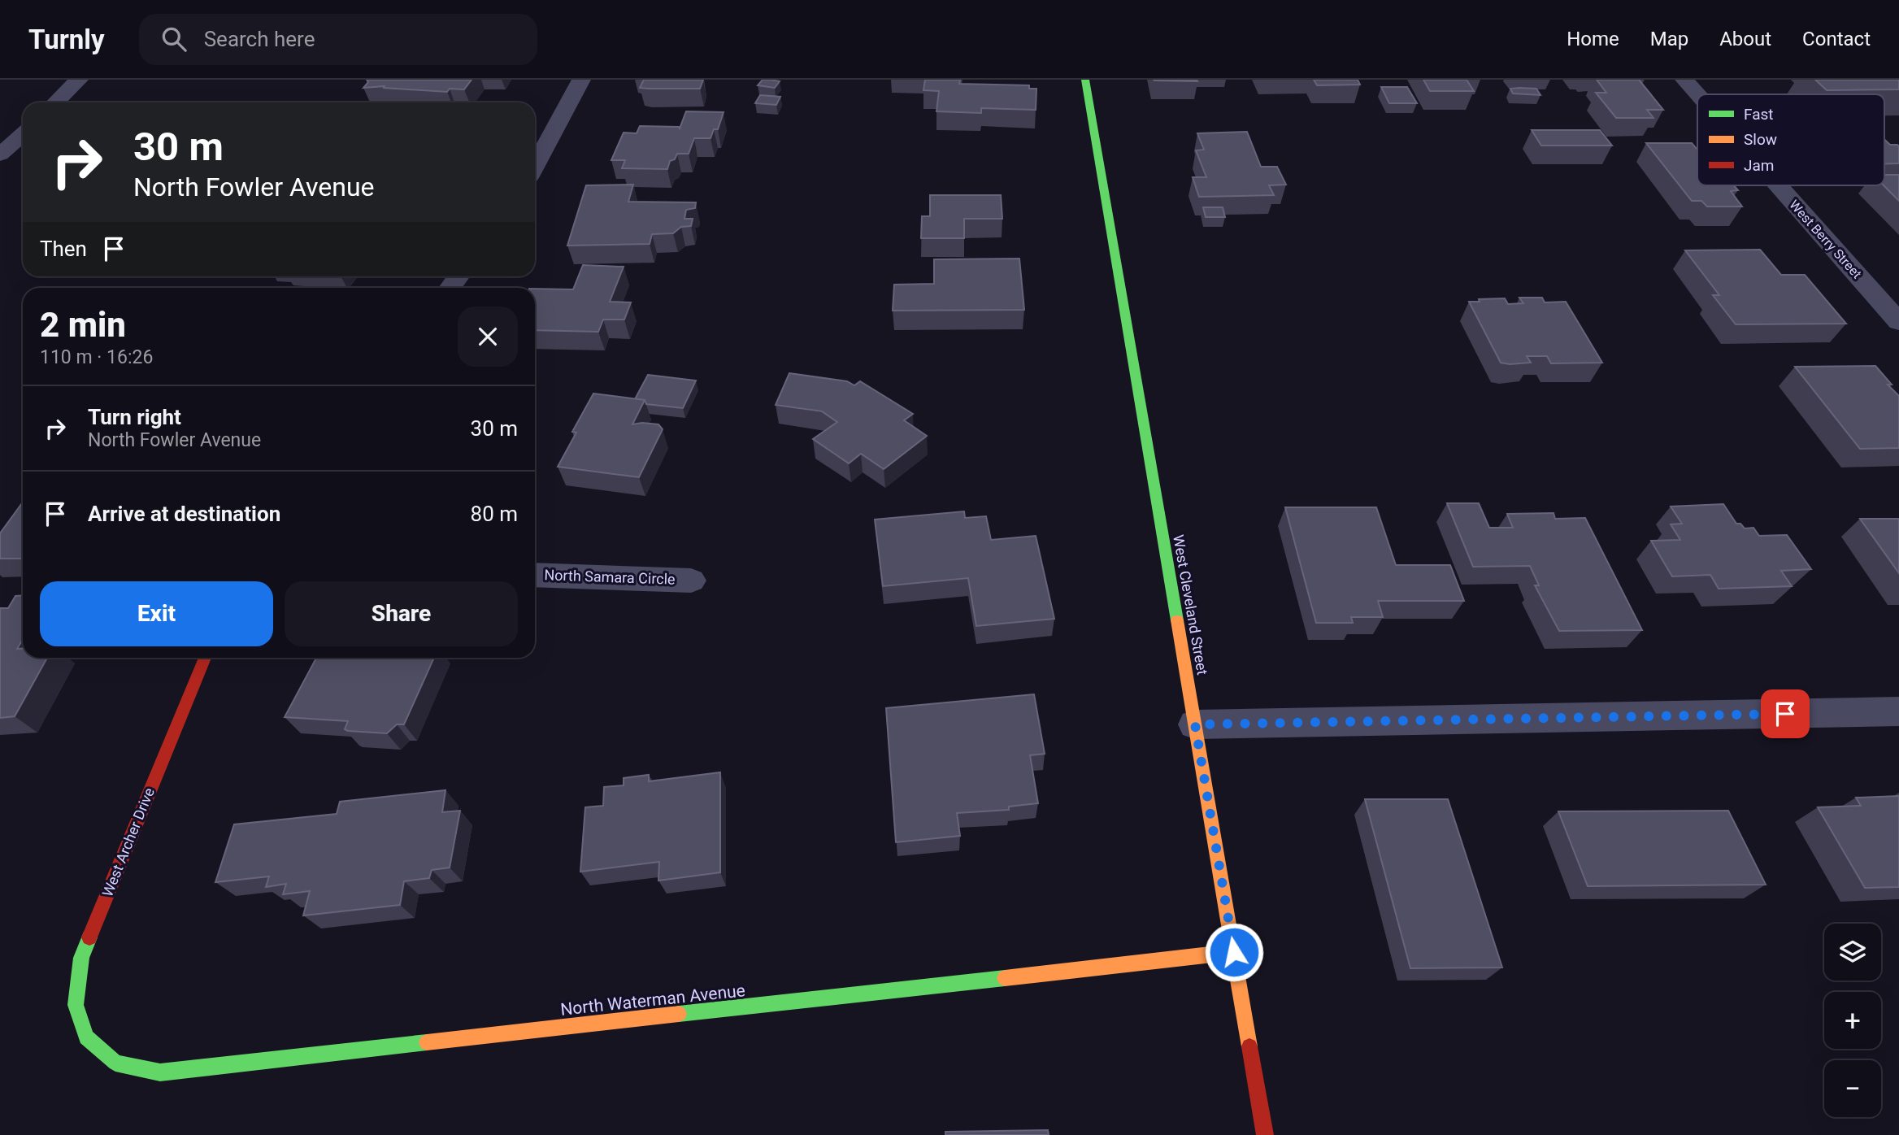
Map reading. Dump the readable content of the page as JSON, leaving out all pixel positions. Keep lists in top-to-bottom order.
{
  "streets": {
    "street": [
      "West Berry Street",
      "North Samara Circle",
      "West Cleveland Street",
      "West Archer Drive",
      "North Waterman Avenue"
    ]
  },
  "crossings": [
    ["West Cleveland Street", "North Waterman Avenue"],
    ["West Archer Drive", "North Waterman Avenue"]
  ],
  "legend": ["Fast", "Slow", "Jam"],
  "page": {
    "header": "Turnly",
    "search": "Search here",
    "nav": [
      "Home",
      "Map",
      "About",
      "Contact"
    ],
    "turn": ["30 m", "North Fowler Avenue"],
    "then": "Then",
    "heading": ["2 min", "110 m · 16:26"],
    "list": [
      {
        "name": "Turn right",
        "note": "North Fowler Avenue",
        "value": "30 m"
      },
      {
        "name": "Arrive at destination",
        "value": "80 m"
      }
    ],
    "buttons": ["Exit", "Share"],
    "map_buttons": ["+", "−"]
  }
}
